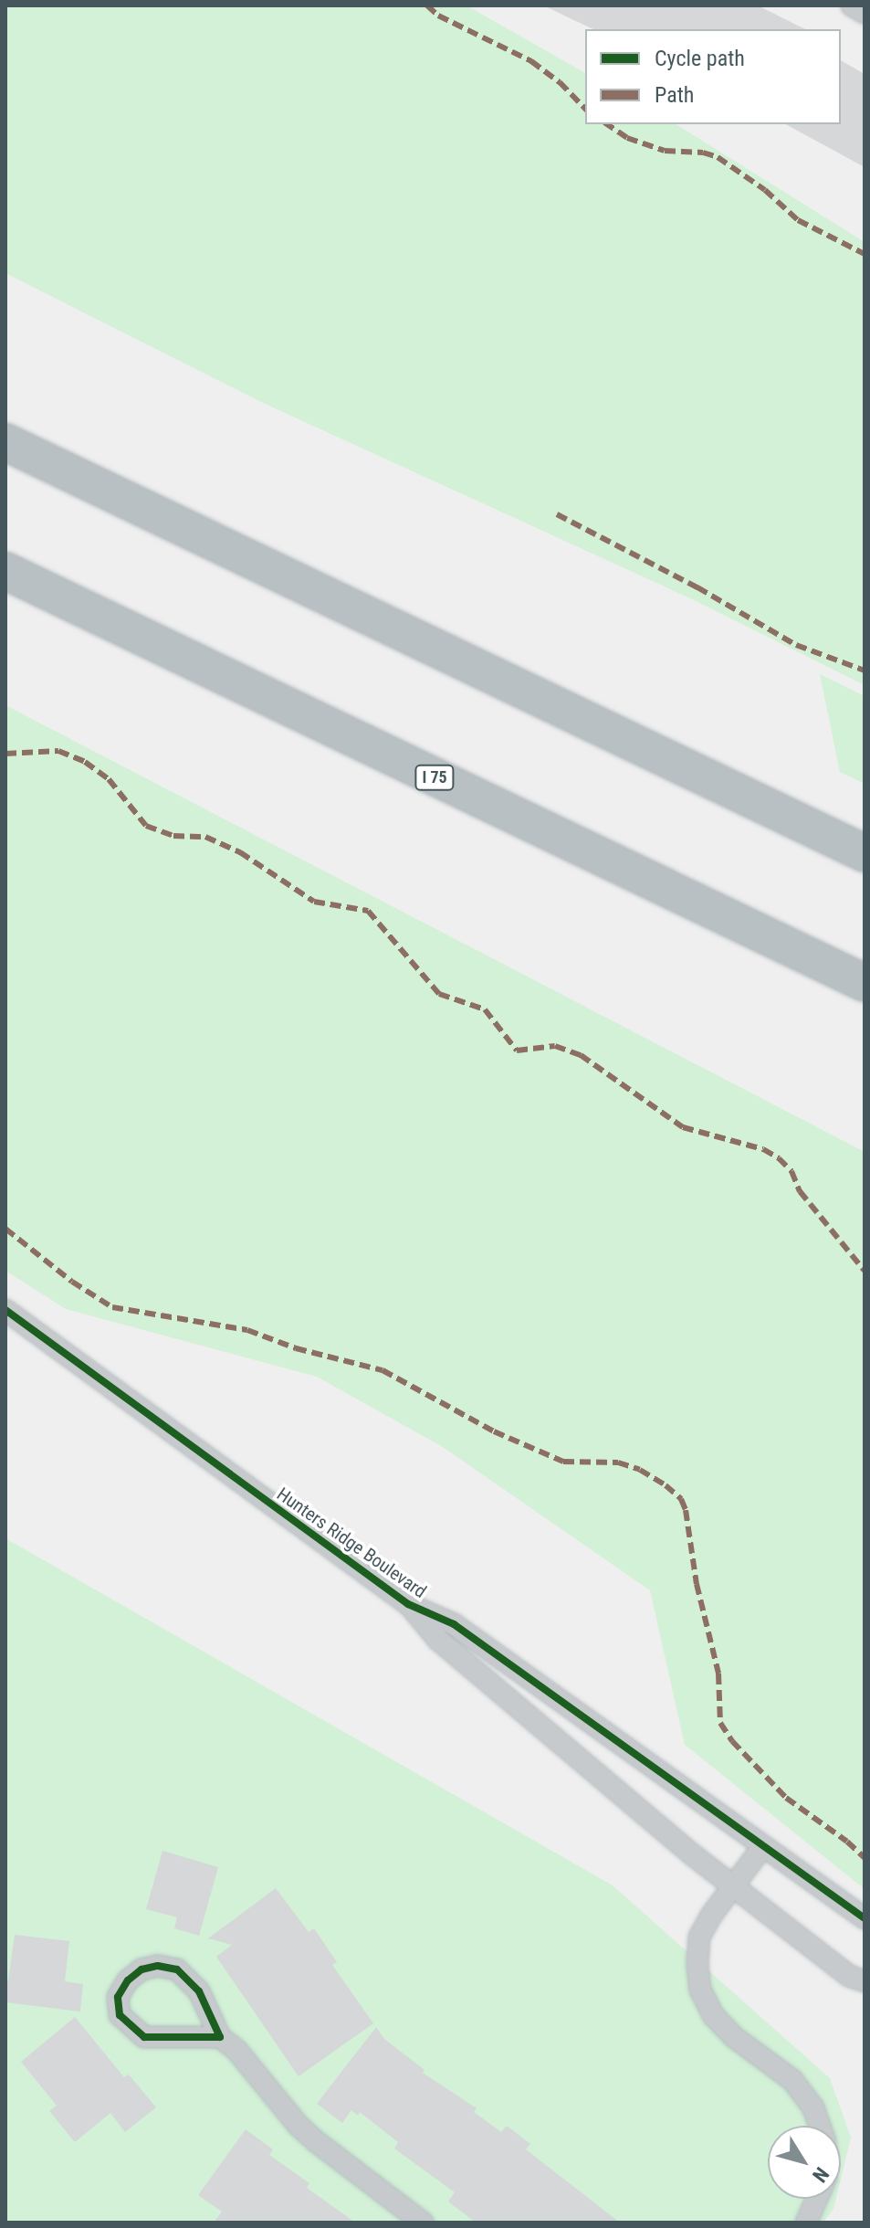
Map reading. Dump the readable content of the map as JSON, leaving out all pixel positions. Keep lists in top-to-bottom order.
{
  "streets": {
    "highway": ["I 75"],
    "street": ["Hunters Ridge Boulevard"]
  },
  "legend": ["Cycle path", "Path"],
  "north": "bottom right"
}
